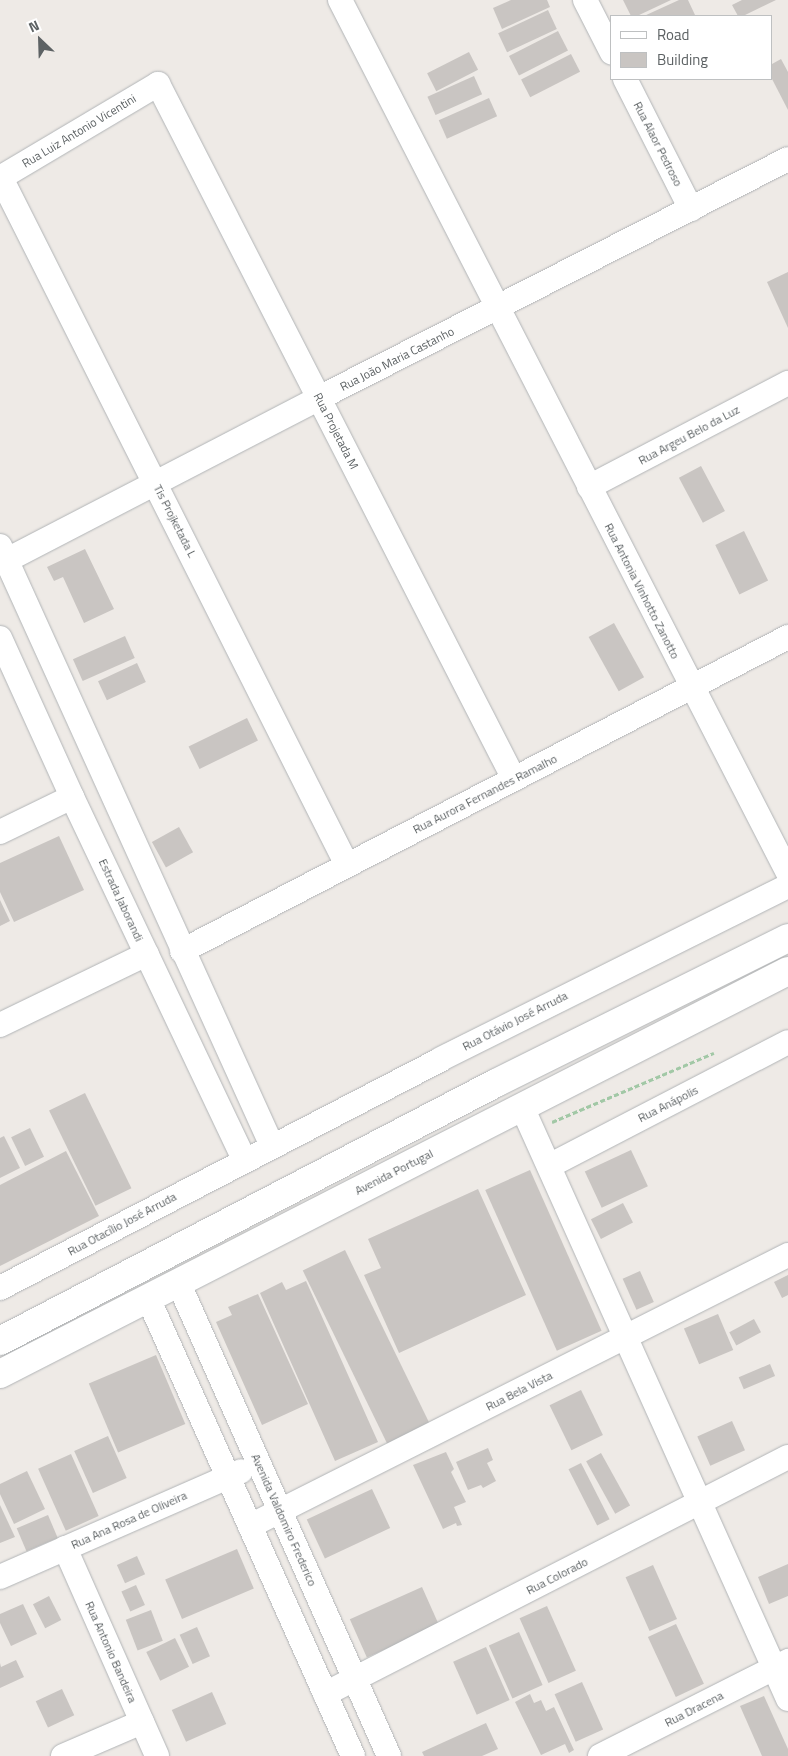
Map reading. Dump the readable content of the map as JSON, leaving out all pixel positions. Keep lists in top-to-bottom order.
{
  "streets": {
    "main road": ["Avenida Portugal"],
    "street": [
      "Rua Luiz Antonio Vicentini",
      "Rua Alaor Pedroso",
      "Rua João Maria Castanho",
      "Rua Projetada M",
      "Rua Argeu Belo da Luz",
      "Tis Projketada L",
      "Rua Antonia Vinhotto Zanotto",
      "Rua Aurora Fernandes Ramalho",
      "Estrada Jaborandi",
      "Rua Otávio José Arruda",
      "Rua Anápolis",
      "Rua Otacílio José Arruda",
      "Rua Bela Vista",
      "Rua Ana Rosa de Oliveira",
      "Avenida Valdomiro Frederico",
      "Rua Colorado",
      "Rua Antonio Bandeira",
      "Rua Dracena"
    ]
  },
  "crossings": [
    ["Rua Luiz Antonio Vicentini", "Rua Projetada M"],
    ["Rua Luiz Antonio Vicentini", "Tis Projketada L"],
    ["Rua Alaor Pedroso", "Rua João Maria Castanho"],
    ["Rua João Maria Castanho", "Rua Projetada M"],
    ["Rua João Maria Castanho", "Tis Projketada L"],
    ["Rua João Maria Castanho", "Rua Antonia Vinhotto Zanotto"],
    ["Rua Projetada M", "Rua Aurora Fernandes Ramalho"],
    ["Rua Argeu Belo da Luz", "Rua Antonia Vinhotto Zanotto"],
    ["Tis Projketada L", "Rua Aurora Fernandes Ramalho"],
    ["Rua Antonia Vinhotto Zanotto", "Rua Aurora Fernandes Ramalho"],
    ["Estrada Jaborandi", "Rua Otávio José Arruda"],
    ["Estrada Jaborandi", "Rua Otacílio José Arruda"],
    ["Rua Otávio José Arruda", "Rua Otacílio José Arruda"],
    ["Avenida Portugal", "Avenida Valdomiro Frederico"],
    ["Rua Bela Vista", "Avenida Valdomiro Frederico"],
    ["Rua Ana Rosa de Oliveira", "Avenida Valdomiro Frederico"],
    ["Rua Ana Rosa de Oliveira", "Rua Antonio Bandeira"],
    ["Avenida Valdomiro Frederico", "Rua Colorado"]
  ],
  "legend": ["Road", "Building"],
  "north": "top left"
}
